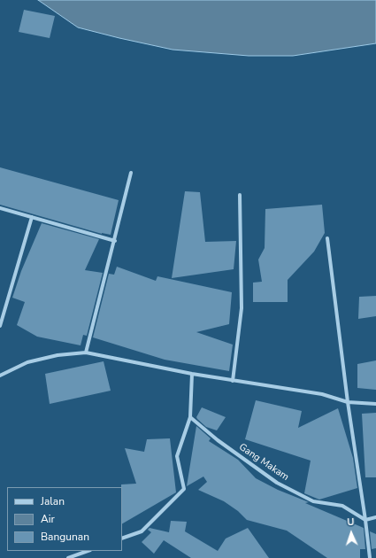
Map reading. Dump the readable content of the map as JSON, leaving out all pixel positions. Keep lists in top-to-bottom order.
{
  "streets": {
    "street": ["Gang Makam"]
  },
  "legend": ["Jalan", "Air", "Bangunan"],
  "north": "top"
}
